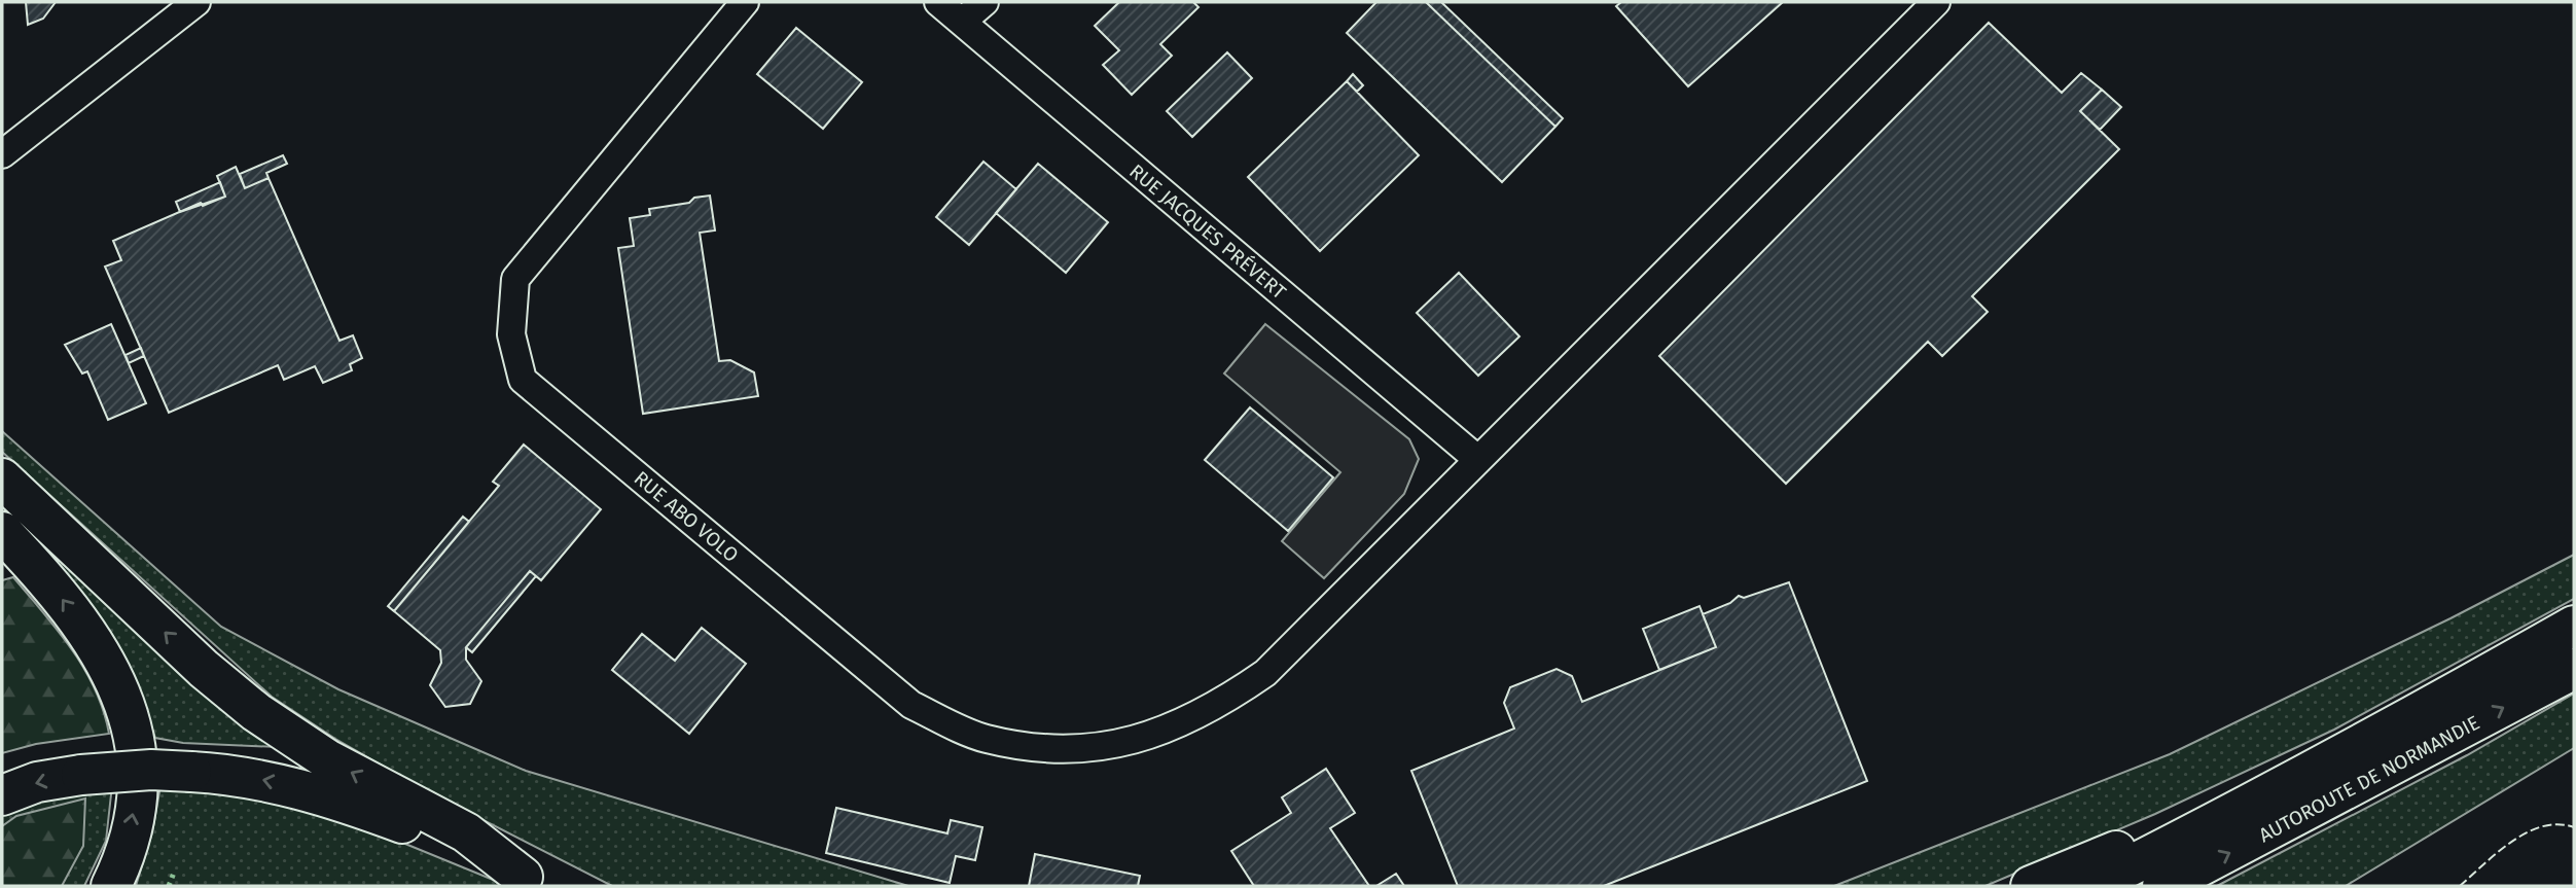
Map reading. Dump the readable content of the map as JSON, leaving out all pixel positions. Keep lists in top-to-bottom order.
{
  "streets": {
    "highway": ["AUTOROUTE DE NORMANDIE"],
    "street": ["RUE JACQUES PRÉVERT", "RUE ABO VOLO"]
  },
  "crossings": [
    ["RUE JACQUES PRÉVERT", "RUE ABO VOLO"]
  ]
}
